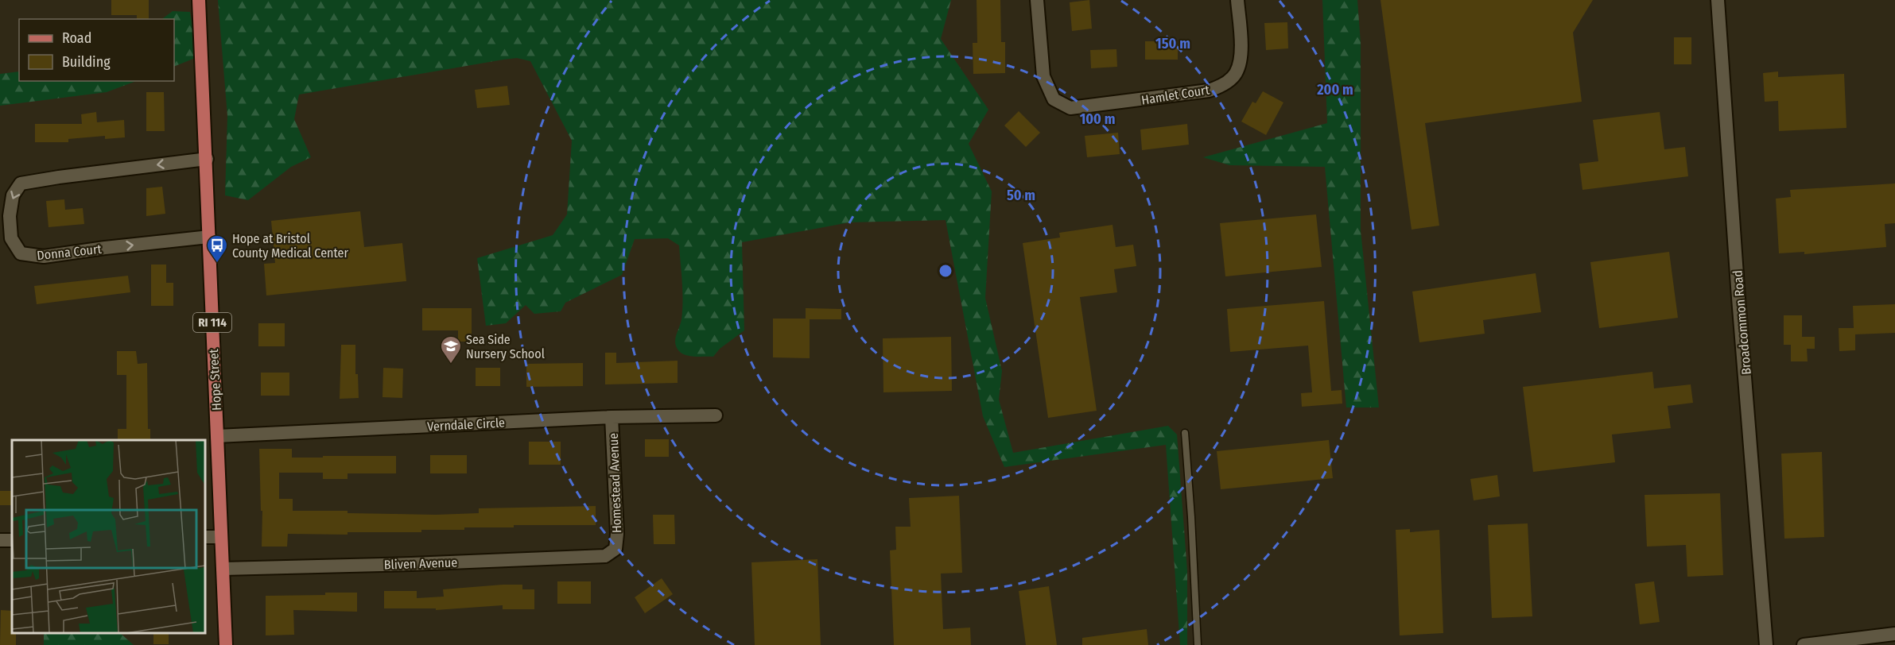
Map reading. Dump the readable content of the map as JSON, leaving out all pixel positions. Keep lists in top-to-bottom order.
{
  "streets": {
    "main road": ["RI 114", "Hope Street"],
    "street": [
      "Hamlet Court",
      "Donna Court",
      "Broadcommon Road",
      "Verndale Circle",
      "Homestead Avenue",
      "Bliven Avenue"
    ]
  },
  "crossings": [
    ["Donna Court", "Hope Street"],
    ["Hope Street", "Verndale Circle"],
    ["Hope Street", "Bliven Avenue"],
    ["Verndale Circle", "Homestead Avenue"],
    ["Homestead Avenue", "Bliven Avenue"]
  ],
  "places": {
    "bus stop": ["Hope at Bristol County Medical Center"],
    "school or university": ["Sea Side Nursery School"]
  },
  "legend": ["Road", "Building"],
  "rings": [
    "150 m",
    "200 m",
    "100 m",
    "50 m"
  ]
}
